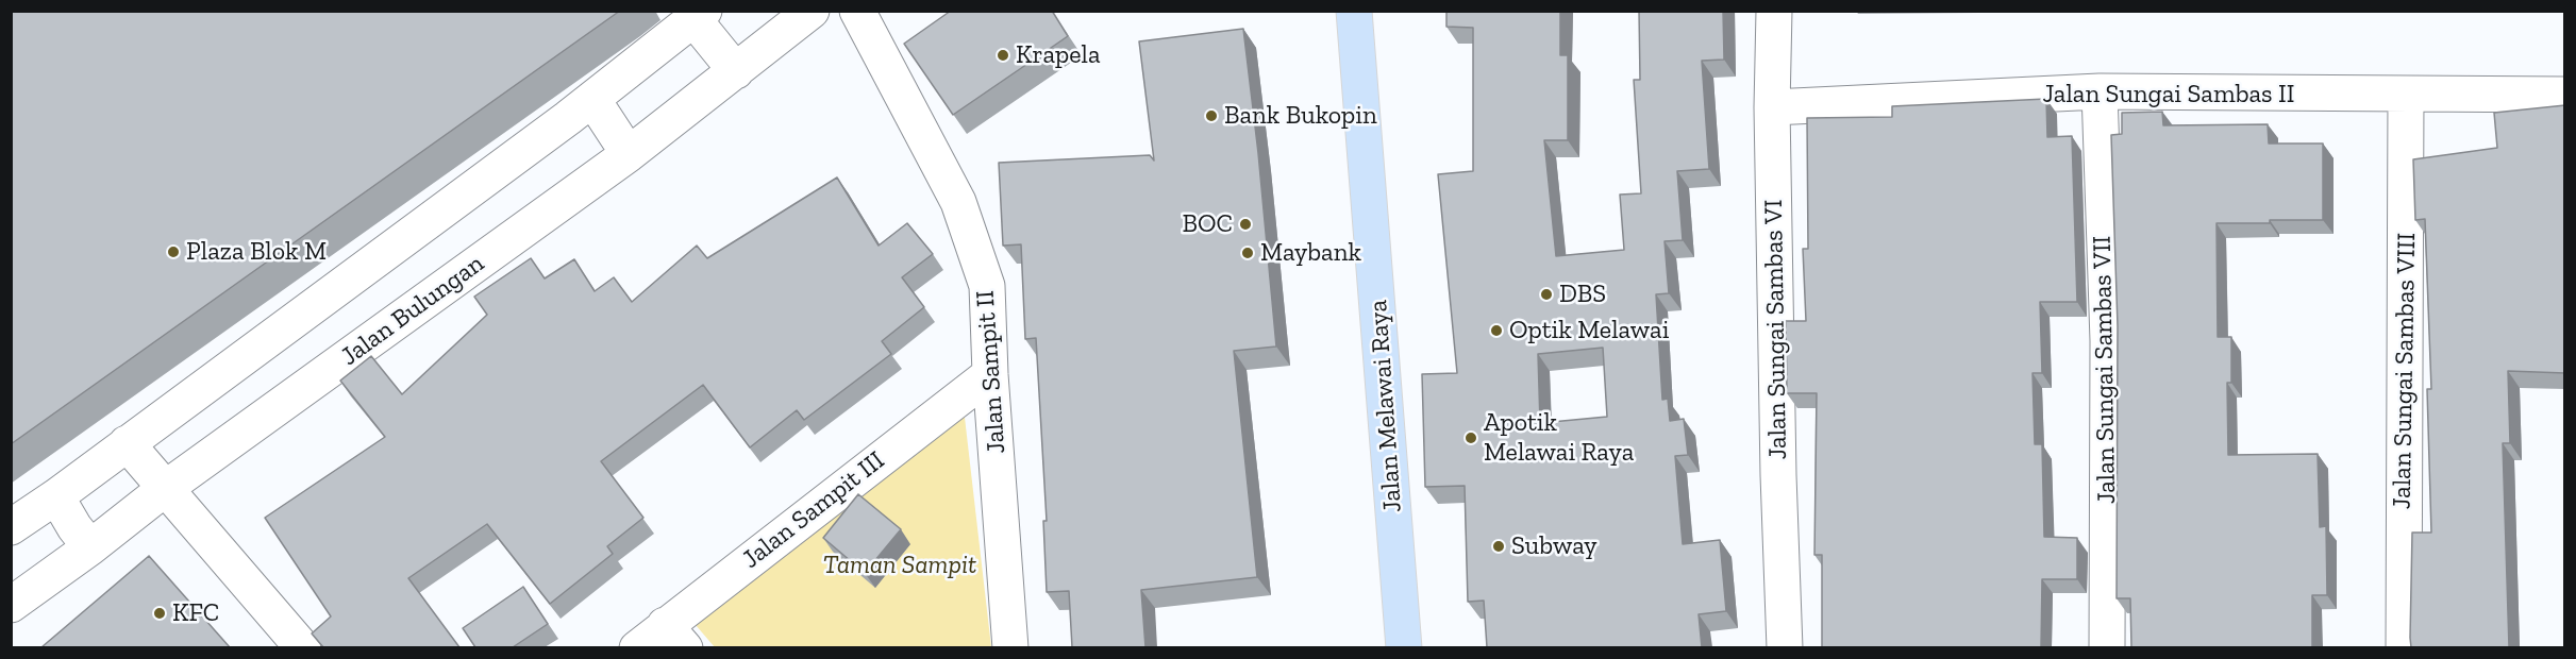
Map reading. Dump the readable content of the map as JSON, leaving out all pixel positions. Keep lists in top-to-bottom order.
{
  "streets": {
    "main road": ["Jalan Melawai Raya"],
    "street": [
      "Jalan Sungai Sambas II",
      "Jalan Bulungan",
      "Jalan Sungai Sambas VI",
      "Jalan Sungai Sambas VII",
      "Jalan Sungai Sambas VIII",
      "Jalan Sampit II",
      "Jalan Sampit III"
    ]
  },
  "crossings": [
    ["Jalan Sungai Sambas II", "Jalan Sungai Sambas VI"],
    ["Jalan Sungai Sambas II", "Jalan Sungai Sambas VII"],
    ["Jalan Sungai Sambas II", "Jalan Sungai Sambas VIII"],
    ["Jalan Sampit II", "Jalan Sampit III"]
  ],
  "parks": ["Taman Sampit"],
  "places": [
    "Krapela",
    "Bank Bukopin",
    "BOC",
    "Plaza Blok M",
    "Maybank",
    "DBS",
    "Optik Melawai",
    "Apotik Melawai Raya",
    "Subway",
    "KFC"
  ]
}
